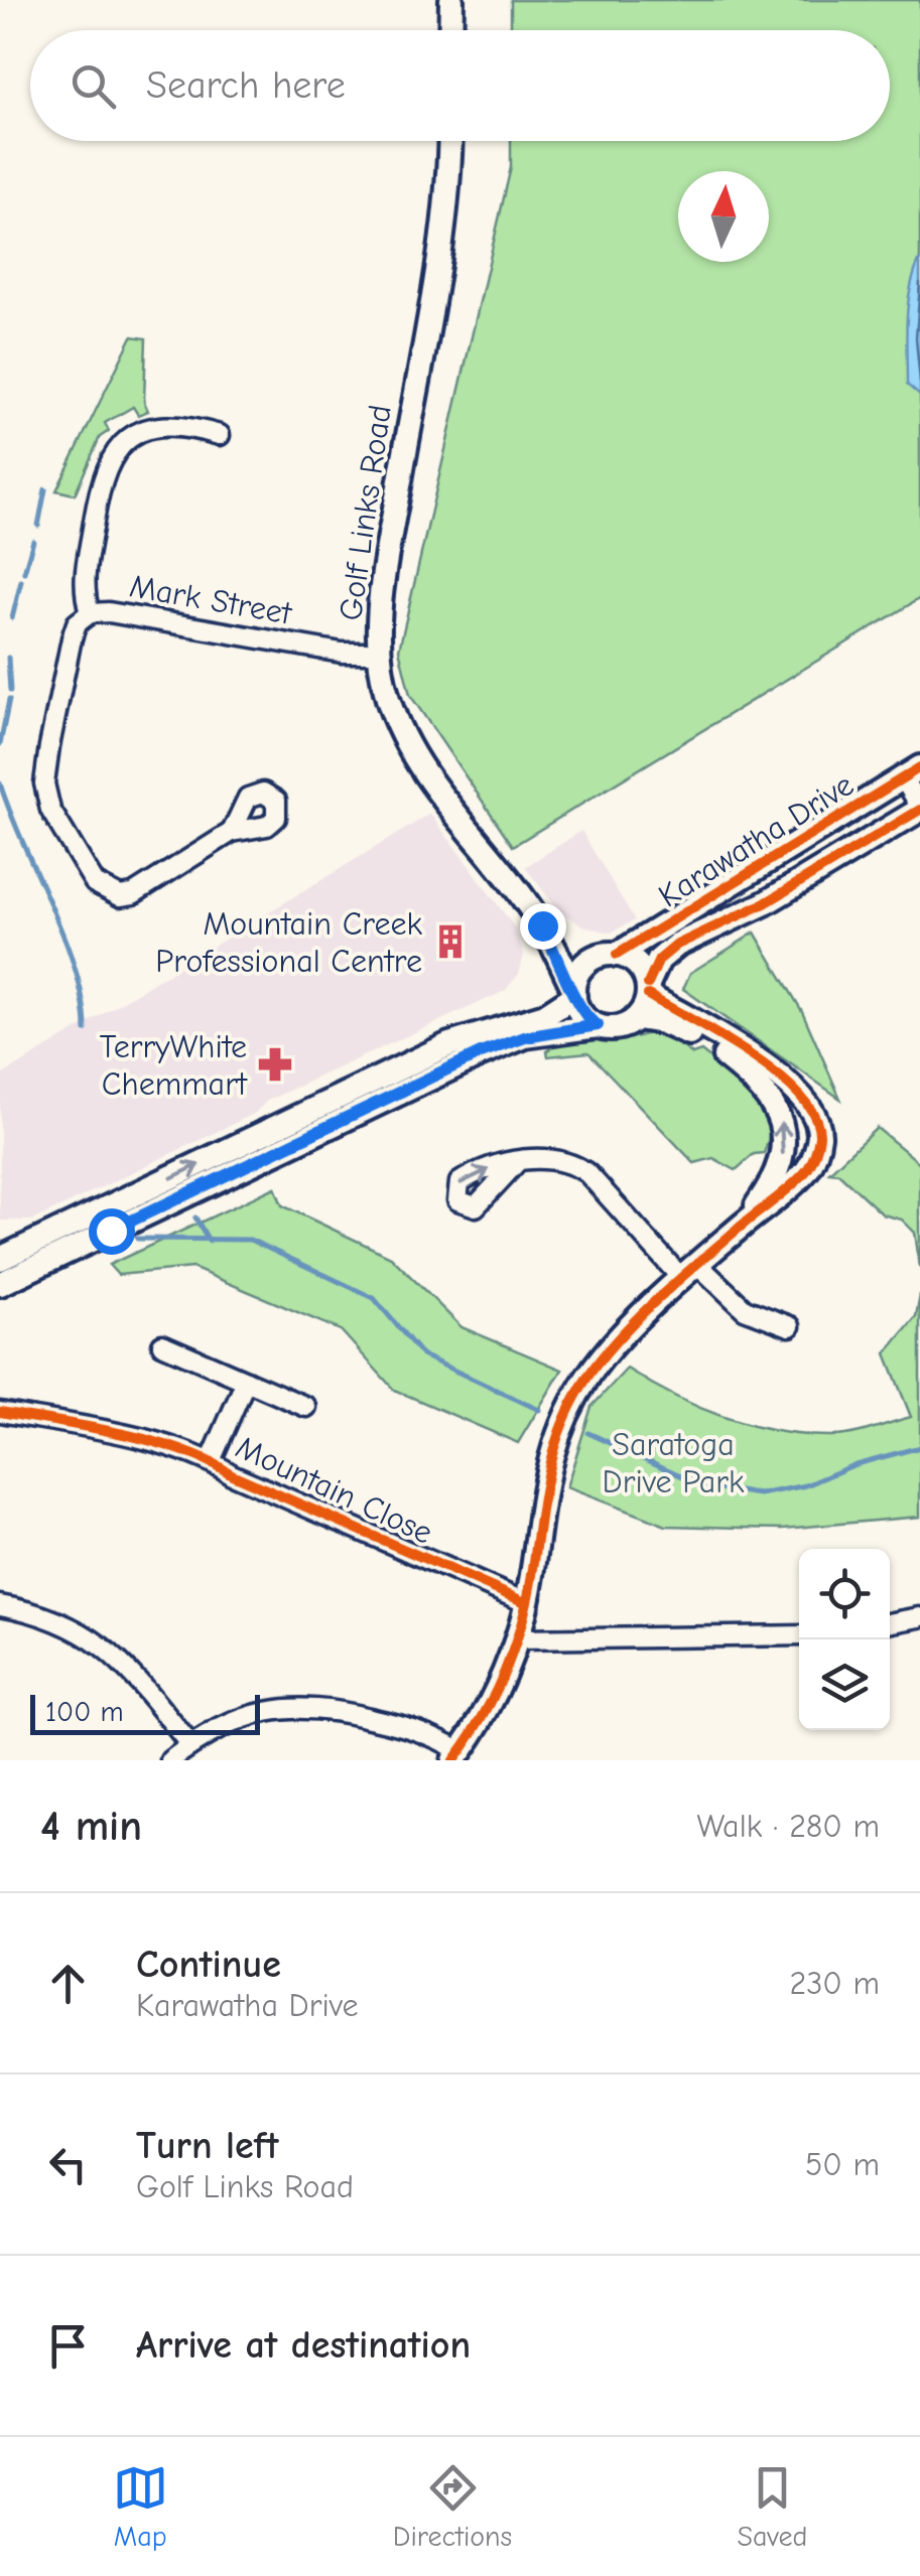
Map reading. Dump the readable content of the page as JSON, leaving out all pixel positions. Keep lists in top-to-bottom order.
{
  "streets": {
    "main road": ["Golf Links Road", "Karawatha Drive"],
    "street": ["Mark Street", "Mountain Close"]
  },
  "crossings": [
    ["Golf Links Road", "Mark Street"],
    ["Golf Links Road", "Karawatha Drive"]
  ],
  "parks": ["Saratoga Drive Park"],
  "places": {
    "building": ["Mountain Creek Professional Centre"],
    "pharmacy": ["TerryWhite Chemmart"]
  },
  "scale_bar": "100 m",
  "north": "top",
  "page": {
    "search": "Search here",
    "scale": "100 m",
    "heading": ["4 min", "Walk · 280 m"],
    "list": [
      ["Continue", "Karawatha Drive", "230 m"],
      ["Turn left", "Golf Links Road", "50 m"],
      "Arrive at destination"
    ],
    "nav": ["Map", "Directions", "Saved"]
  }
}
